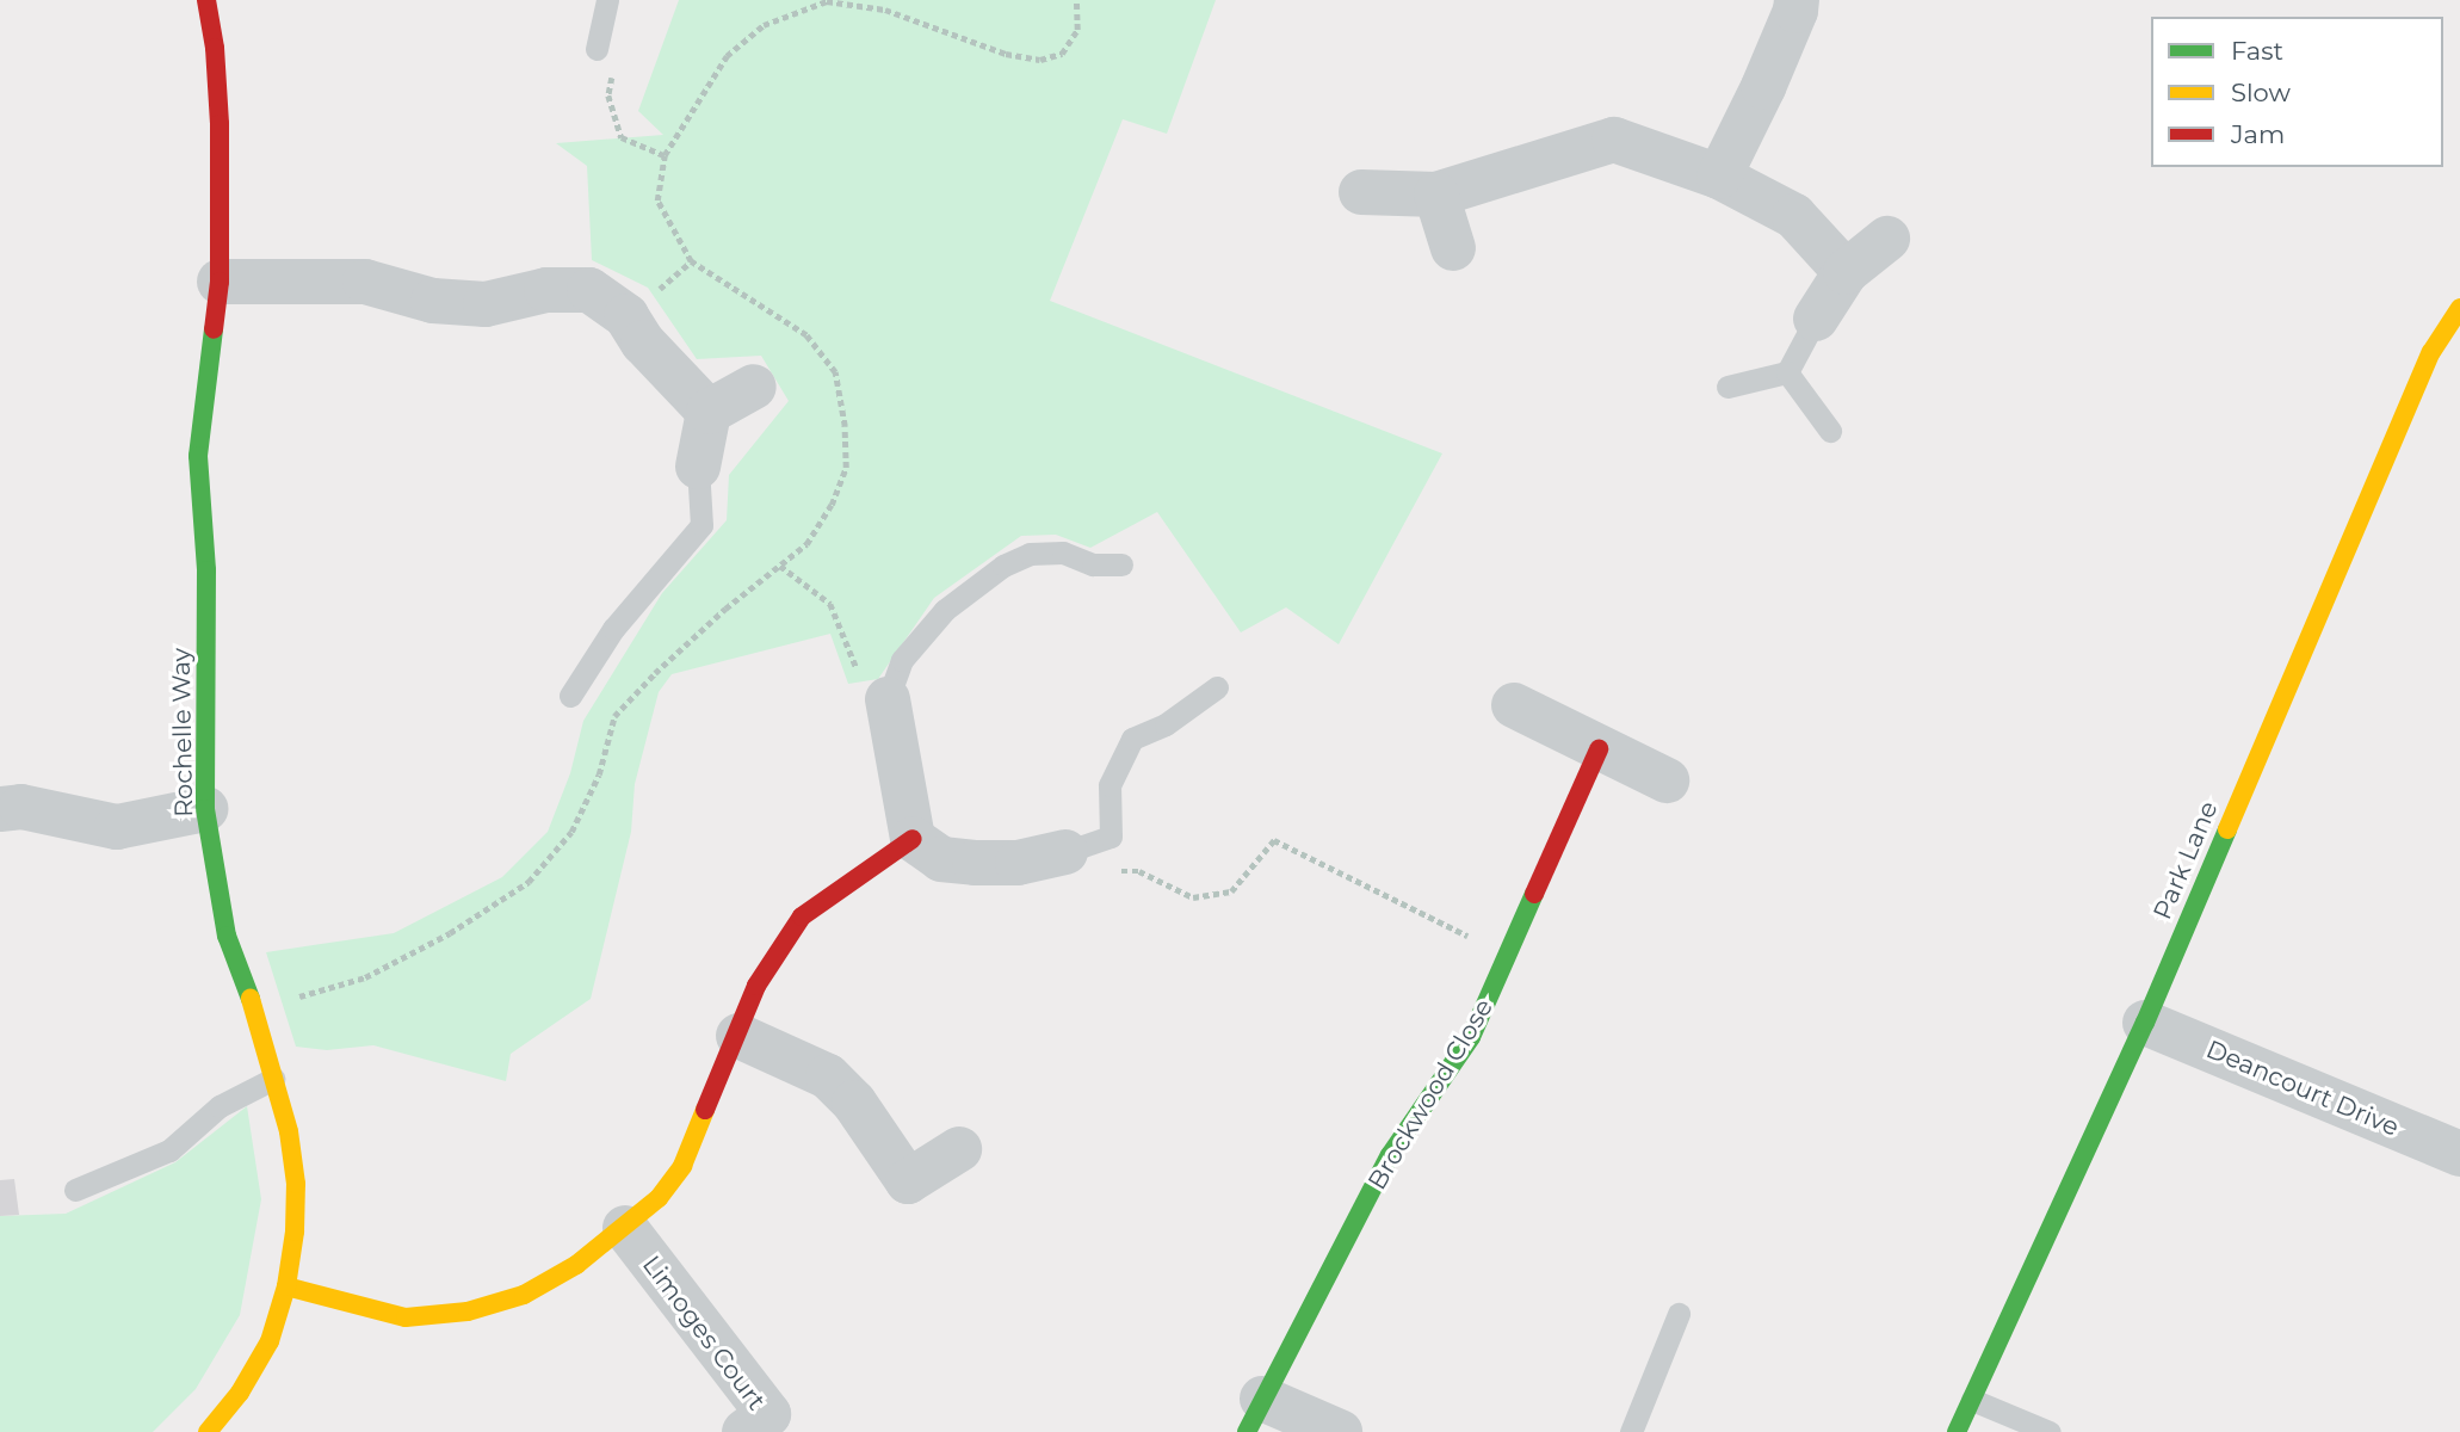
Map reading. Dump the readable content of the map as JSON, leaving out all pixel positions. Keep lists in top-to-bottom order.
{
  "streets": {
    "street": [
      "Rochelle Way",
      "Park Lane",
      "Deancourt Drive",
      "Brockwood Close",
      "Limoges Court"
    ]
  },
  "crossings": [
    ["Park Lane", "Deancourt Drive"]
  ],
  "legend": ["Fast", "Slow", "Jam"]
}
